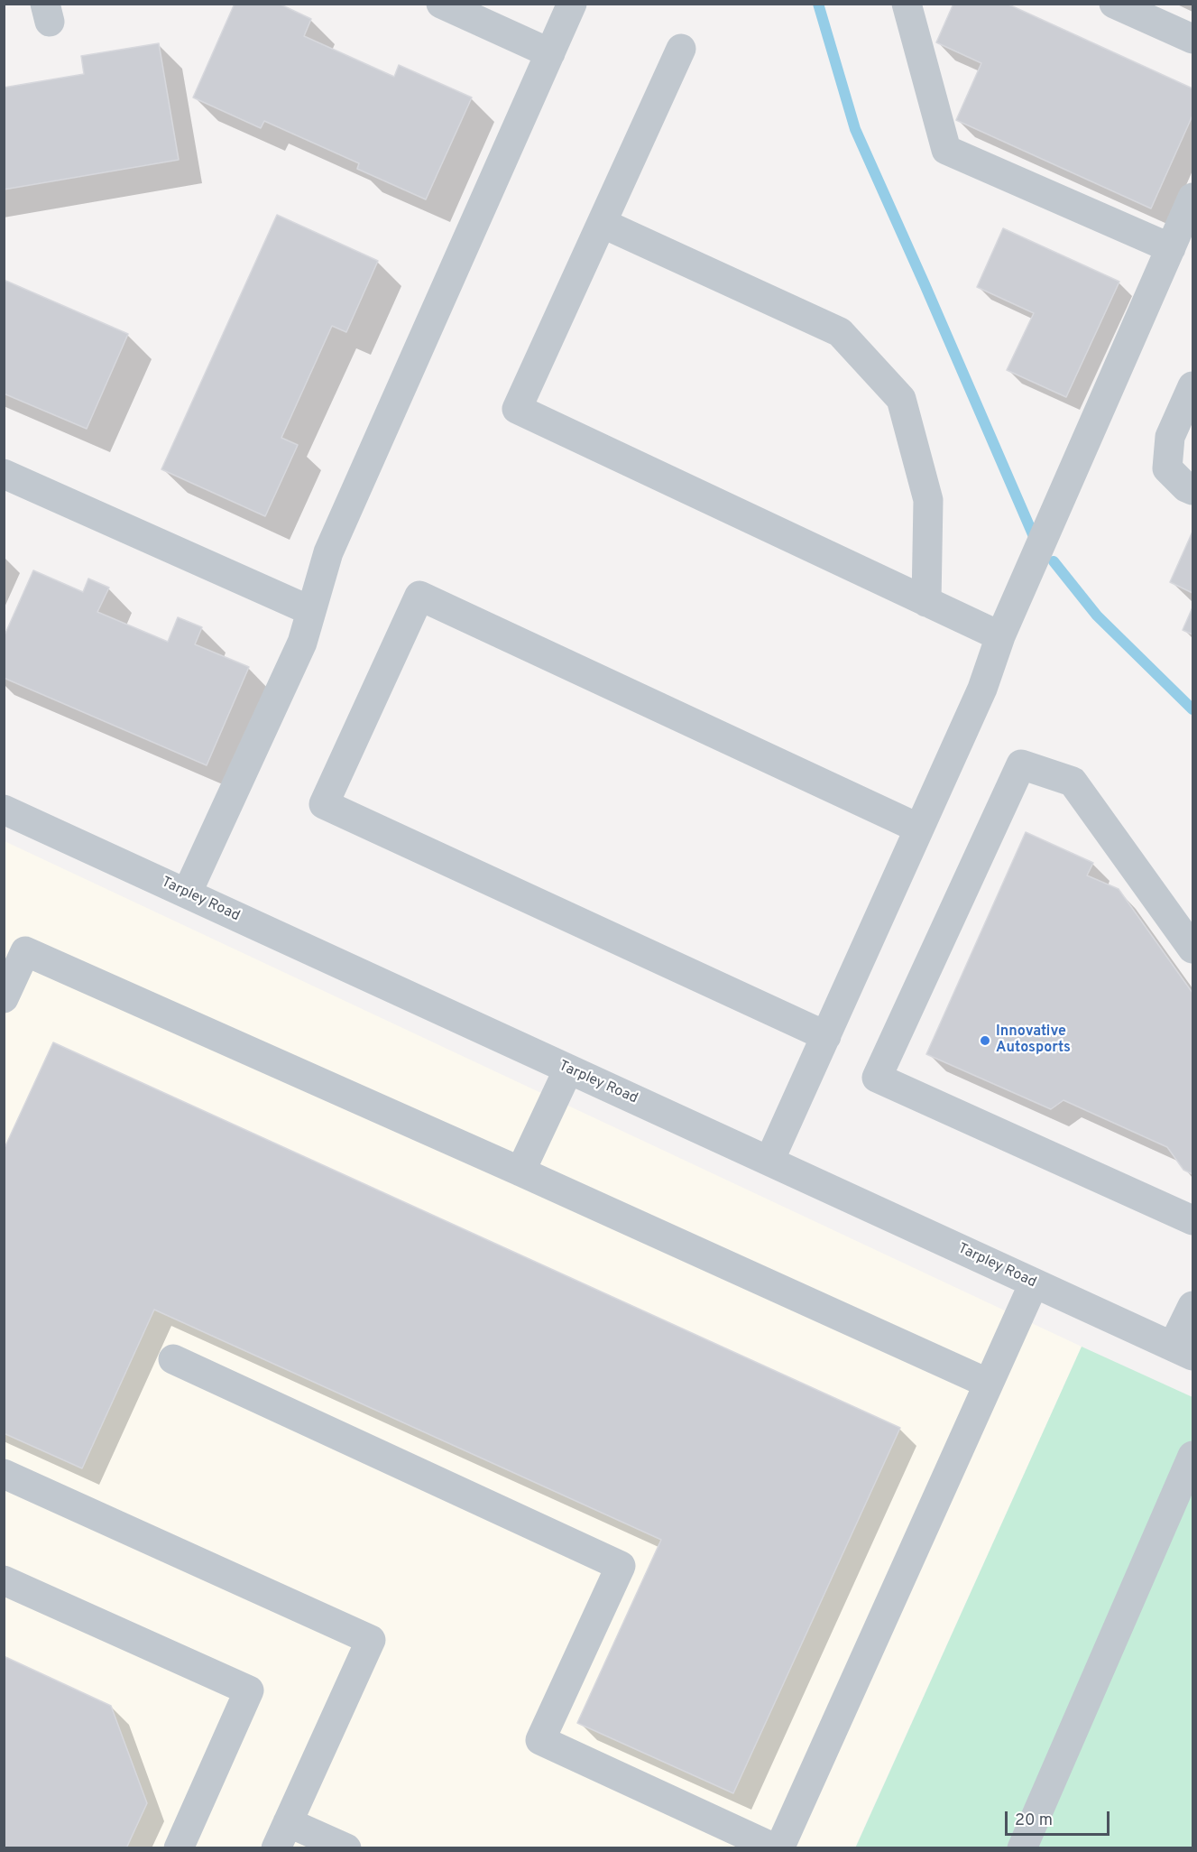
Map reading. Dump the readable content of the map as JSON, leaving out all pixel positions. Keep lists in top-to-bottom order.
{
  "streets": {
    "street": ["Tarpley Road"]
  },
  "places": ["Innovative Autosports"],
  "scale_bar": "20 m"
}
